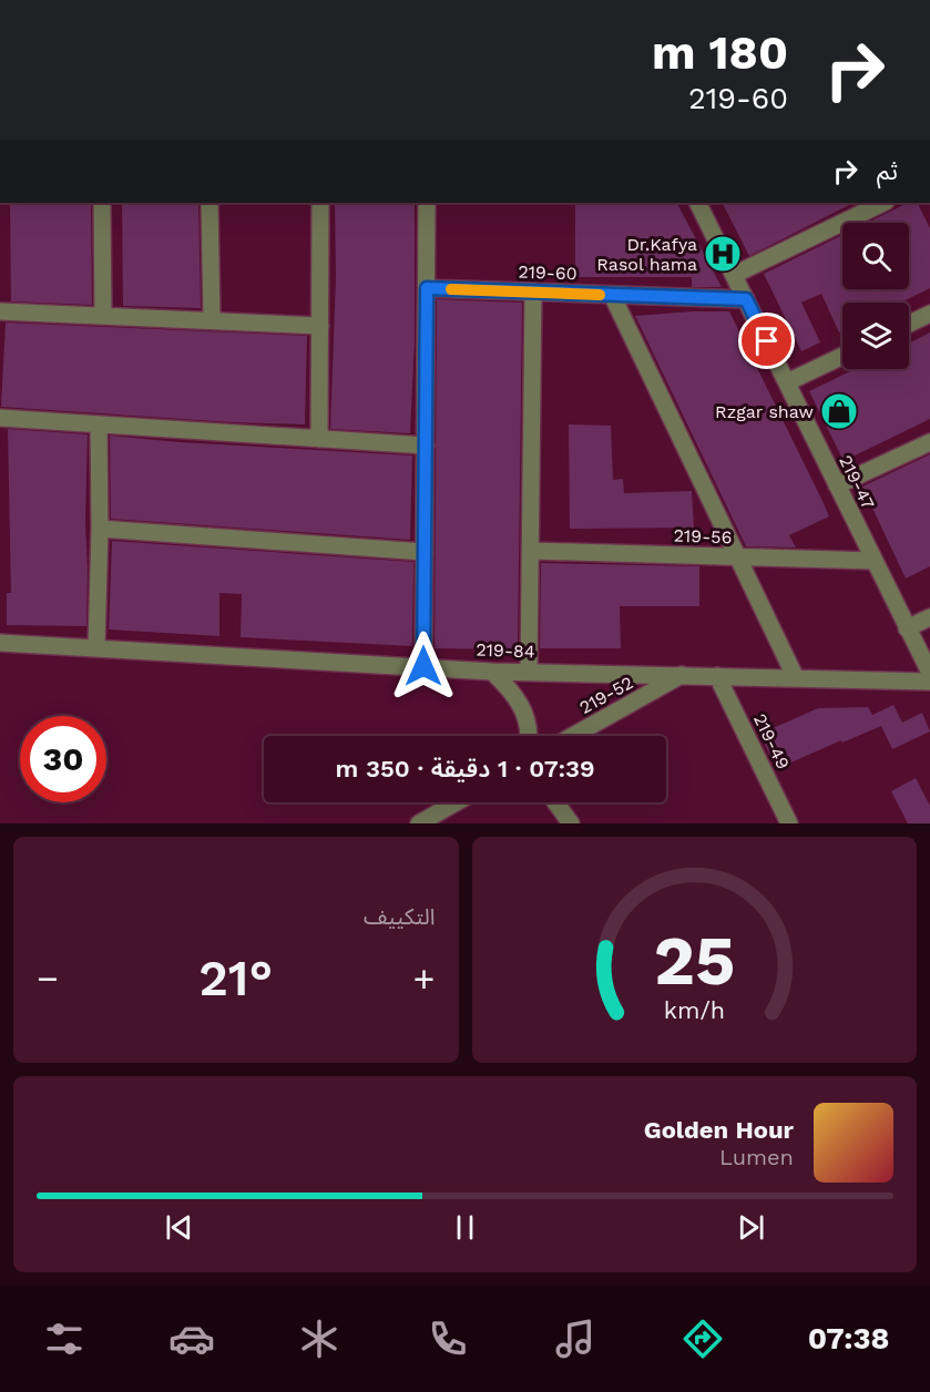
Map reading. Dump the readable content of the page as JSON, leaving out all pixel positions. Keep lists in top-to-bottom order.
{
  "streets": {
    "street": [
      "219-60",
      "219-47",
      "219-56",
      "219-84",
      "219-52",
      "219-49"
    ]
  },
  "crossings": [
    ["219-60", "219-47"],
    ["219-47", "219-56"],
    ["219-84", "219-52"],
    ["219-84", "219-49"]
  ],
  "places": {
    "hospital": ["Dr.Kafya Rasol hama"],
    "shop": ["Rzgar shaw"]
  },
  "page": {
    "turn": ["180 m", "219-60"],
    "then": "ثم",
    "limit": "30",
    "trip": "07:39 · 1 دقيقة · 350 m",
    "tile": "التكييف",
    "heat": ["−", "21°", "+"],
    "song": ["Golden Hour", "Lumen"],
    "tabs": "07:38",
    "gauge": ["25", "km/h"]
  }
}
